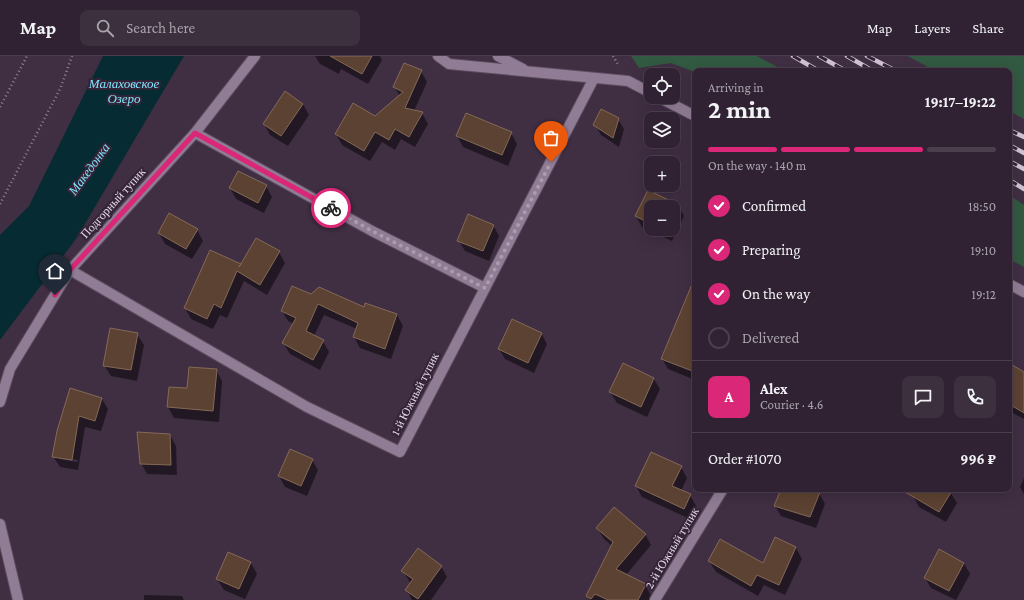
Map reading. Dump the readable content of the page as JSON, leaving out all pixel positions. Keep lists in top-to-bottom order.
{
  "streets": {
    "street": ["Подгорный тупик", "1-й Южный тупик", "2-й Южный тупик"]
  },
  "crossings": [
    ["Подгорный тупик", "1-й Южный тупик"]
  ],
  "water": ["Малаховское Озеро", "Македонка"],
  "page": {
    "header": "Map",
    "search": "Search here",
    "nav": ["Map", "Layers", "Share"],
    "map_buttons": ["+", "−"],
    "heading": ["2 min", "Arriving in", "19:17–19:22"],
    "panel": [
      "Alex",
      "Courier · 4.6",
      "Order #1070",
      "996 ₽"
    ],
    "bar": "On the way · 140 m",
    "list": [
      ["Confirmed", "18:50"],
      ["Preparing", "19:10"],
      ["On the way", "19:12"],
      "Delivered"
    ],
    "round": "A"
  }
}
